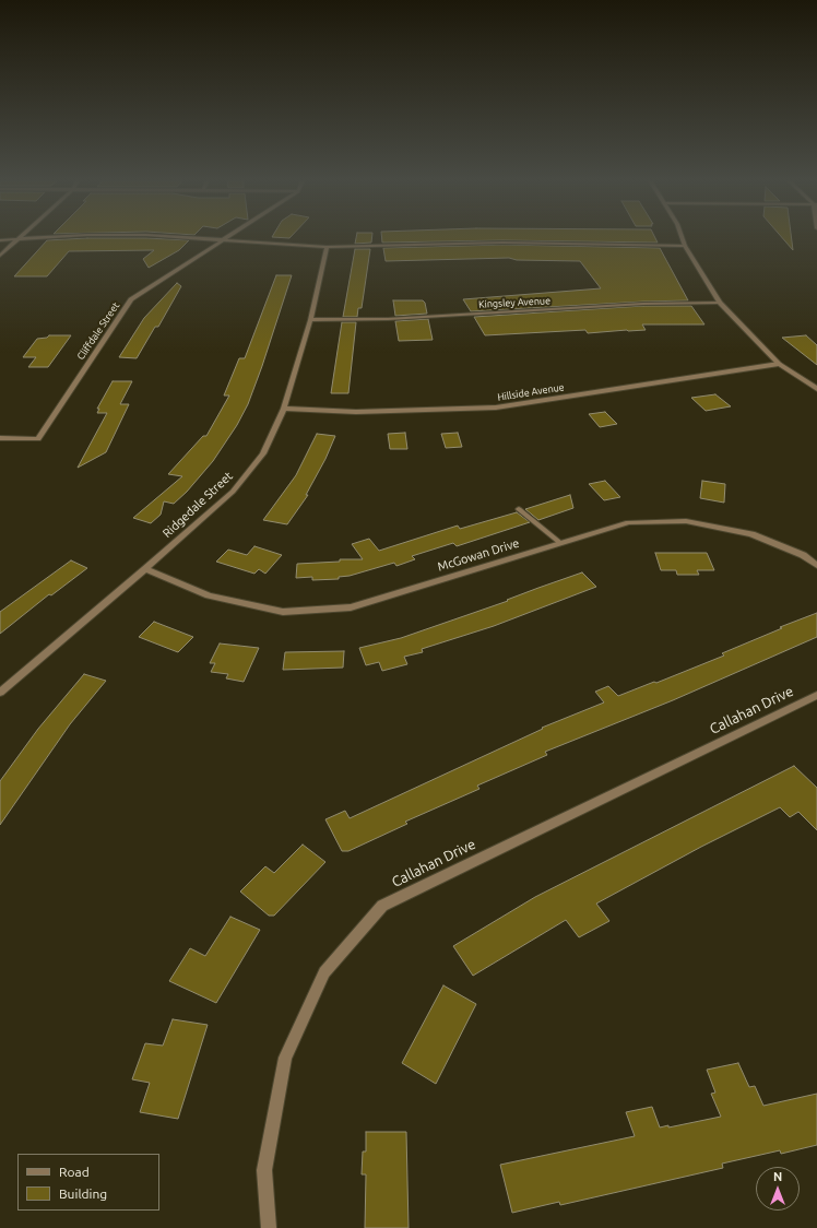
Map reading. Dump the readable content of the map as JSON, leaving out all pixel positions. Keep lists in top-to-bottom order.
{
  "streets": {
    "street": [
      "Kingsley Avenue",
      "Cliffdale Street",
      "Hillside Avenue",
      "Ridgedale Street",
      "McGowan Drive",
      "Callahan Drive"
    ]
  },
  "crossings": [
    ["Kingsley Avenue", "Ridgedale Street"],
    ["Hillside Avenue", "Ridgedale Street"],
    ["Ridgedale Street", "McGowan Drive"]
  ],
  "legend": ["Road", "Building"],
  "north": "top"
}
